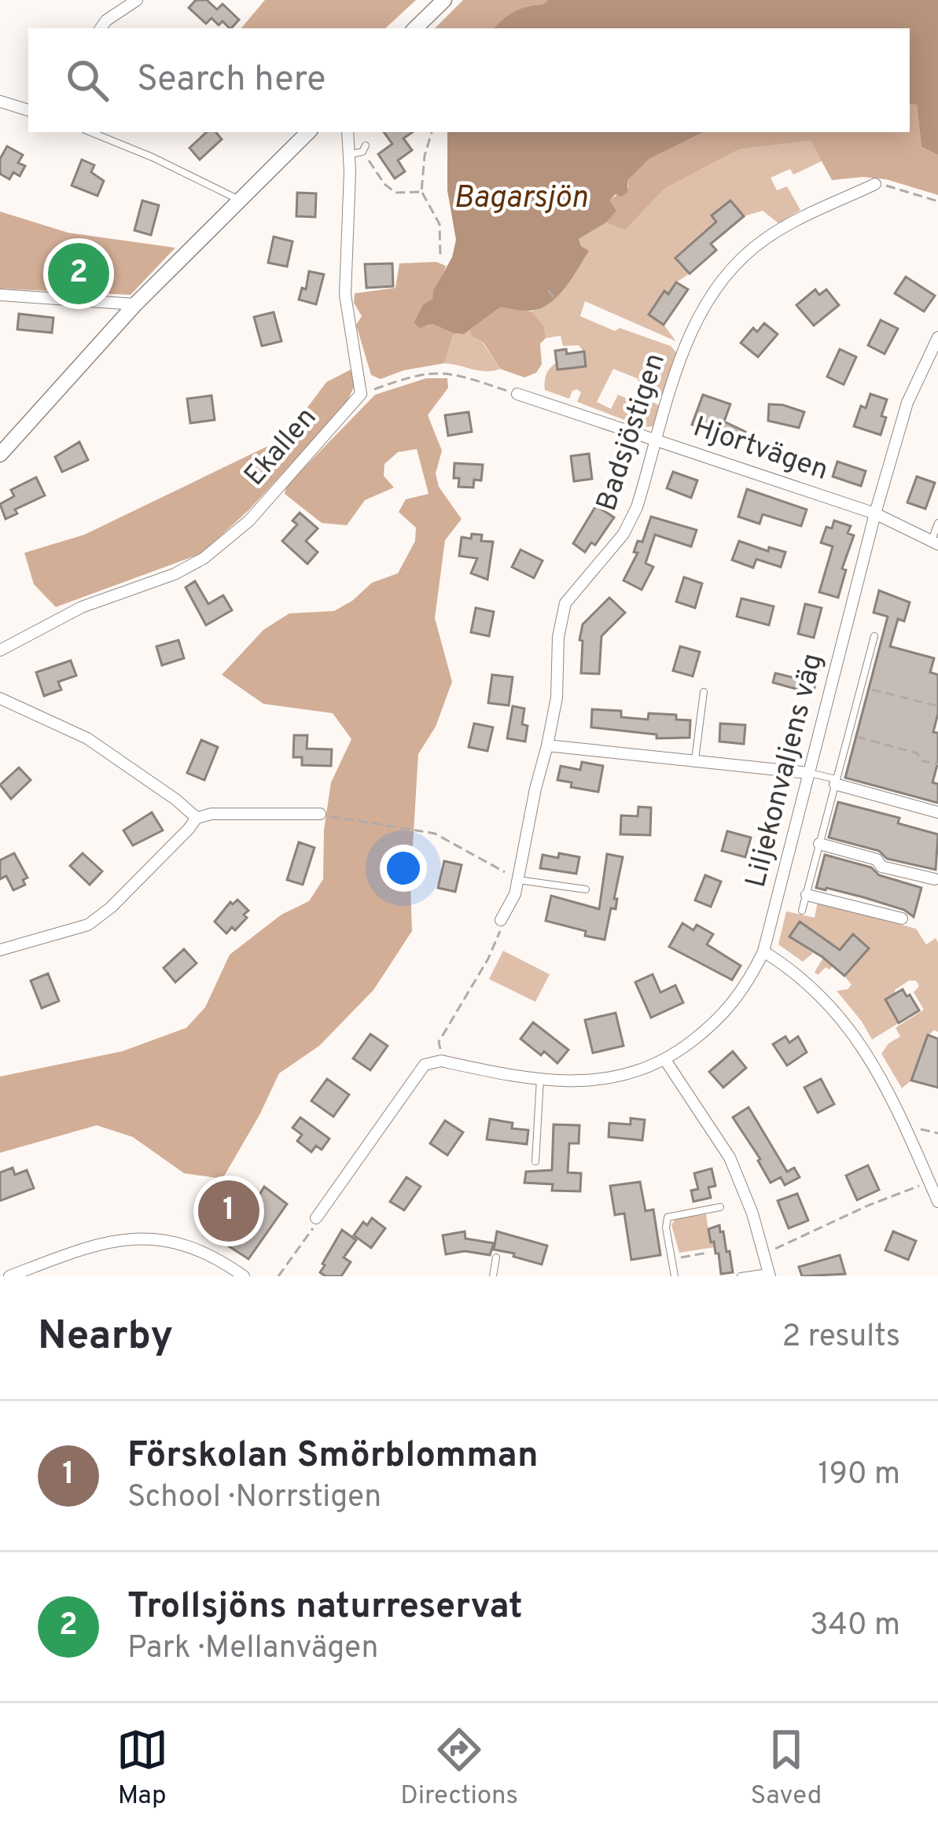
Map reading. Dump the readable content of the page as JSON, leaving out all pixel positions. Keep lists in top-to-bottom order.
{
  "streets": {
    "street": [
      "Badsjöstigen",
      "Ekallen",
      "Hjortvägen",
      "Liljekonvaljens väg"
    ]
  },
  "crossings": [
    ["Badsjöstigen", "Hjortvägen"],
    ["Hjortvägen", "Liljekonvaljens väg"]
  ],
  "water": ["Bagarsjön"],
  "page": {
    "search": "Search here",
    "pins": ["2", "1"],
    "heading": ["Nearby", "2 results"],
    "list": [
      {
        "mark": "1",
        "name": "Förskolan Smörblomman",
        "note": "School · Norrstigen",
        "value": "190 m"
      },
      {
        "mark": "2",
        "name": "Trollsjöns naturreservat",
        "note": "Park · Mellanvägen",
        "value": "340 m"
      }
    ],
    "nav": ["Map", "Directions", "Saved"]
  }
}
